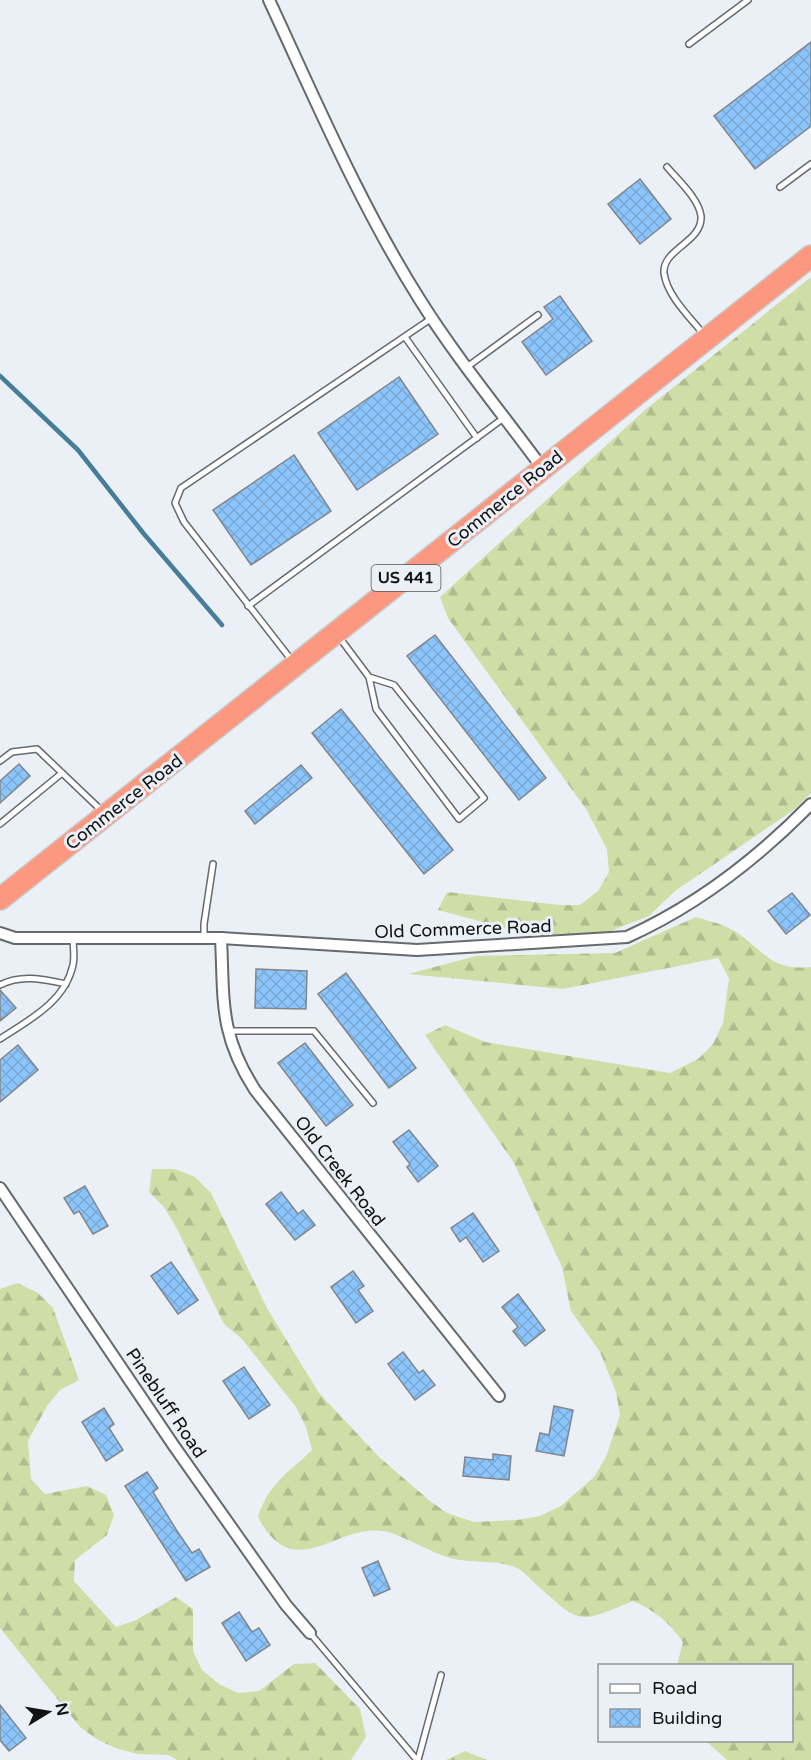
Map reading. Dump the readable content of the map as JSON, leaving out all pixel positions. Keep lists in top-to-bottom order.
{
  "streets": {
    "highway": ["Commerce Road", "US 441"],
    "street": ["Old Commerce Road", "Old Creek Road", "Pinebluff Road"]
  },
  "crossings": [
    ["Old Commerce Road", "Old Creek Road"]
  ],
  "legend": ["Road", "Building"],
  "north": "right"
}
